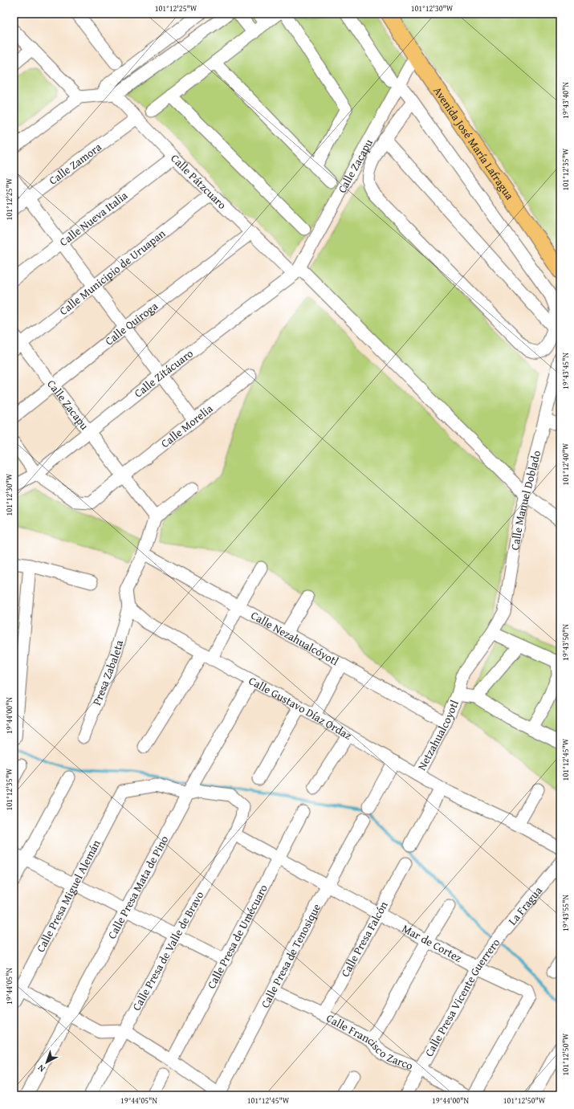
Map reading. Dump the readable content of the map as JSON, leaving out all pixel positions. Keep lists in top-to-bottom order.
{
  "streets": {
    "main road": ["Avenida José María Lafragua"],
    "street": [
      "Calle Zamora",
      "Calle Zacapu",
      "Calle Pátzcuaro",
      "Calle Nueva Italia",
      "Calle Municipio de Uruapan",
      "Calle Quiroga",
      "Calle Zitácuaro",
      "Calle Morelia",
      "Calle Manuel Doblado",
      "Calle Nezahualcóyotl",
      "Presa Zabaleta",
      "Calle Gustavo Díaz Ordaz",
      "Netzahualcoyotl",
      "Calle Presa Mata de Pino",
      "Calle Presa Miguel Alemán",
      "La Fragua",
      "Calle Presa de Umécuaro",
      "Calle Presa Falcón",
      "Mar de Cortez",
      "Calle Presa de Valle de Bravo",
      "Calle Presa de Tenosique",
      "Calle Presa Vicente Guerrero",
      "Calle Francisco Zarco"
    ]
  },
  "crossings": [
    ["Avenida José María Lafragua", "Calle Zacapu"],
    ["Calle Zamora", "Calle Pátzcuaro"],
    ["Calle Zacapu", "Calle Pátzcuaro"],
    ["Calle Zacapu", "Calle Municipio de Uruapan"],
    ["Calle Zacapu", "Calle Quiroga"],
    ["Calle Zacapu", "Calle Zitácuaro"],
    ["Calle Zacapu", "Calle Morelia"],
    ["Calle Pátzcuaro", "Calle Nueva Italia"],
    ["Calle Pátzcuaro", "Calle Municipio de Uruapan"],
    ["Calle Pátzcuaro", "Calle Quiroga"],
    ["Calle Pátzcuaro", "Calle Zitácuaro"],
    ["Calle Pátzcuaro", "Calle Manuel Doblado"],
    ["Calle Zitácuaro", "Calle Morelia"],
    ["Calle Manuel Doblado", "Netzahualcoyotl"],
    ["Calle Nezahualcóyotl", "Netzahualcoyotl"],
    ["Presa Zabaleta", "Calle Gustavo Díaz Ordaz"],
    ["Calle Gustavo Díaz Ordaz", "Netzahualcoyotl"],
    ["Calle Gustavo Díaz Ordaz", "Calle Presa Mata de Pino"],
    ["Calle Presa Mata de Pino", "Calle Presa Miguel Alemán"],
    ["Calle Presa Mata de Pino", "Calle Presa de Valle de Bravo"],
    ["Calle Presa Miguel Alemán", "Calle Presa de Valle de Bravo"],
    ["La Fragua", "Calle Presa Vicente Guerrero"],
    ["Calle Presa de Umécuaro", "Mar de Cortez"],
    ["Calle Presa Falcón", "Mar de Cortez"],
    ["Calle Presa Falcón", "Calle Francisco Zarco"],
    ["Mar de Cortez", "Calle Presa de Valle de Bravo"],
    ["Mar de Cortez", "Calle Presa de Tenosique"],
    ["Mar de Cortez", "Calle Presa Vicente Guerrero"],
    ["Calle Presa de Tenosique", "Calle Francisco Zarco"],
    ["Calle Presa Vicente Guerrero", "Calle Francisco Zarco"]
  ],
  "north": "bottom left",
  "coordinates": [
    "101°12'25\"W",
    "101°12'30\"W",
    "19°43'40\"N",
    "101°12'35\"W",
    "19°43'45\"N",
    "101°12'40\"W",
    "19°43'50\"N",
    "19°44'00\"N",
    "101°12'45\"W",
    "19°43'55\"N",
    "19°44'05\"N",
    "101°12'50\"W"
  ]
}
